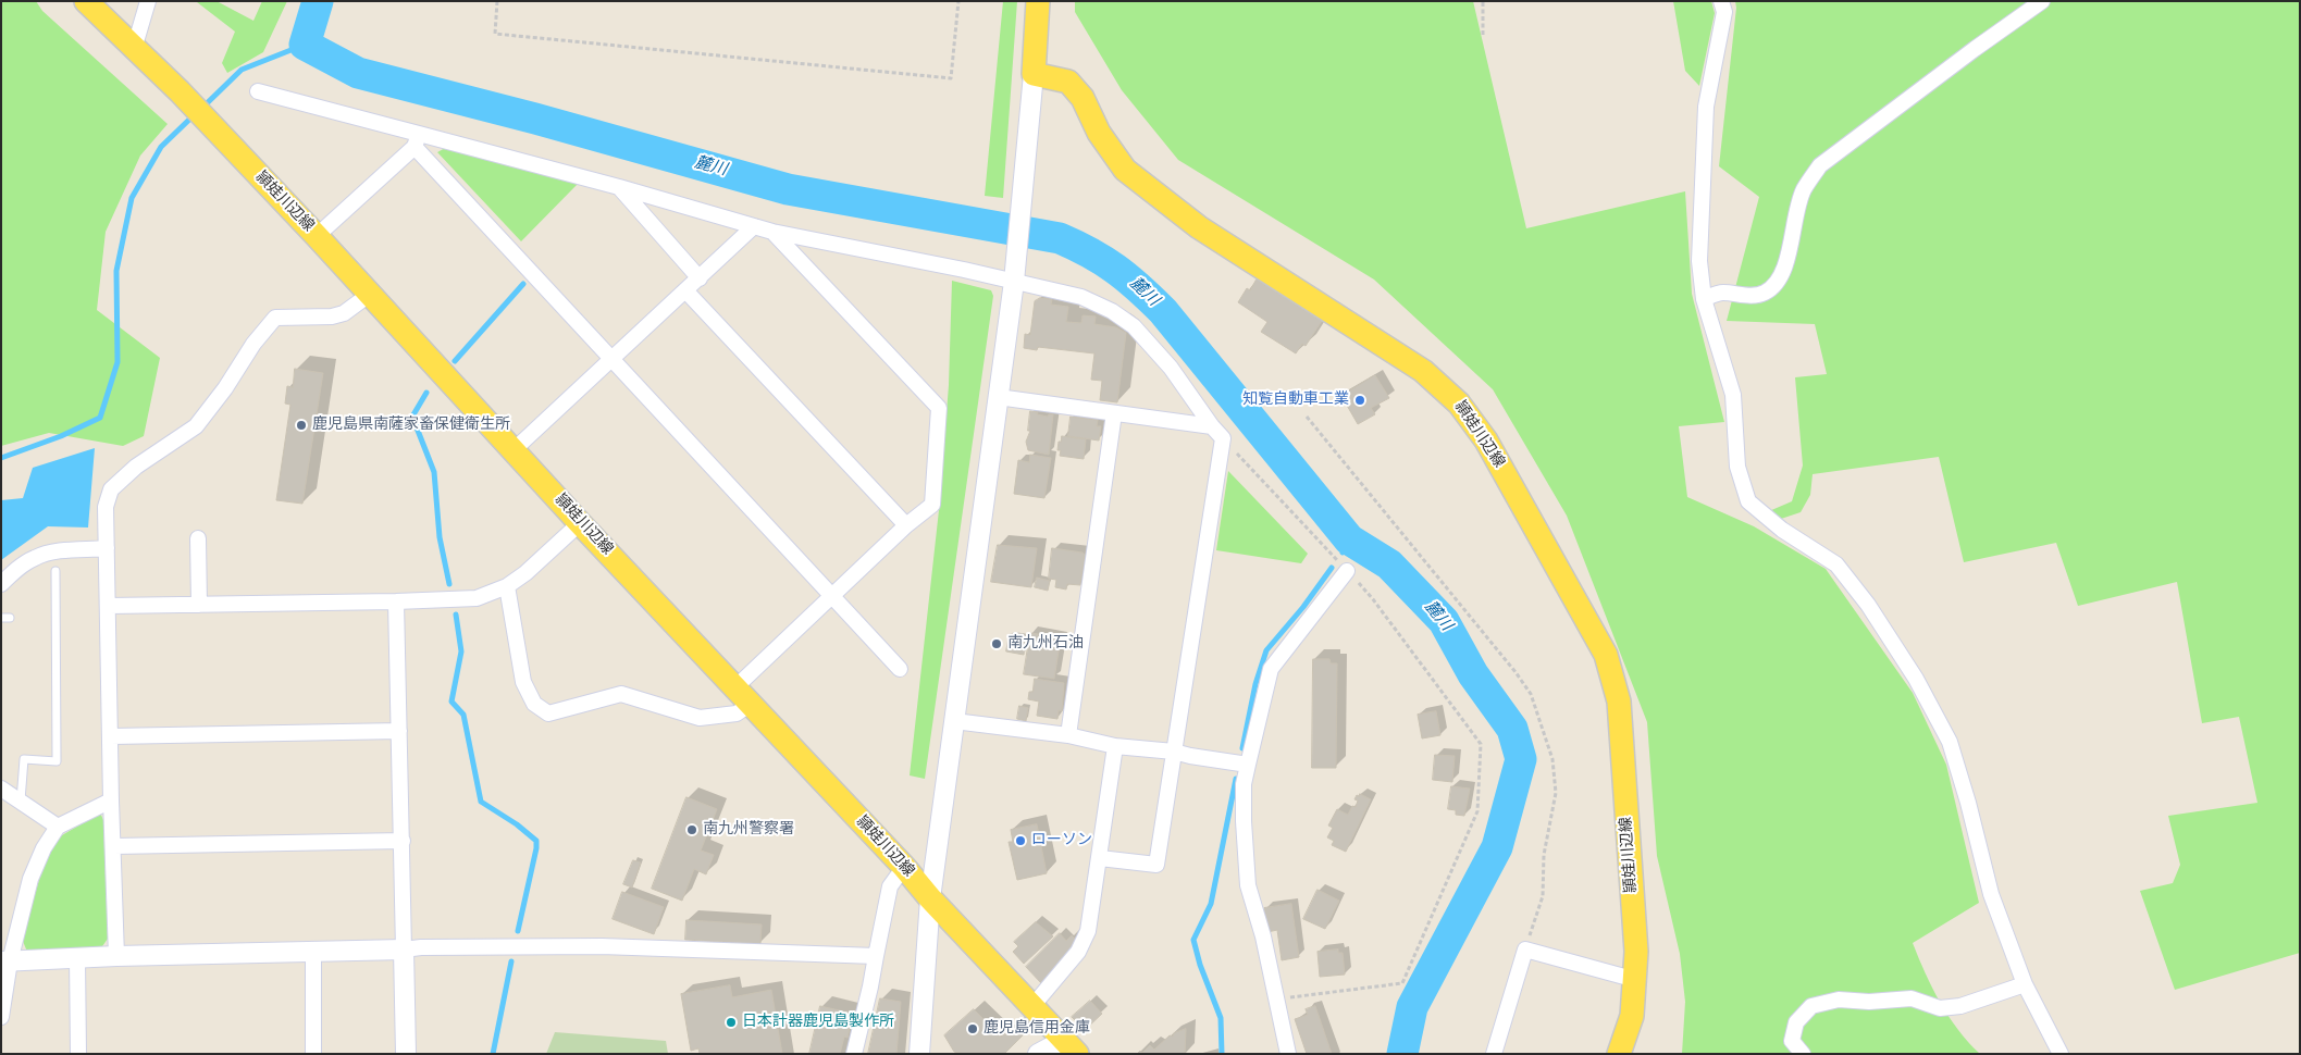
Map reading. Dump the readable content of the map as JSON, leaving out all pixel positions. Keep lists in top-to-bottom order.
{
  "streets": {
    "main road": ["頴娃川辺線"]
  },
  "water": ["麓川"],
  "places": [
    "知覧自動車工業",
    "鹿児島県南薩家畜保健衛生所",
    "南九州石油",
    "南九州警察署",
    "ローソン",
    "日本計器鹿児島製作所",
    "鹿児島信用金庫"
  ]
}
